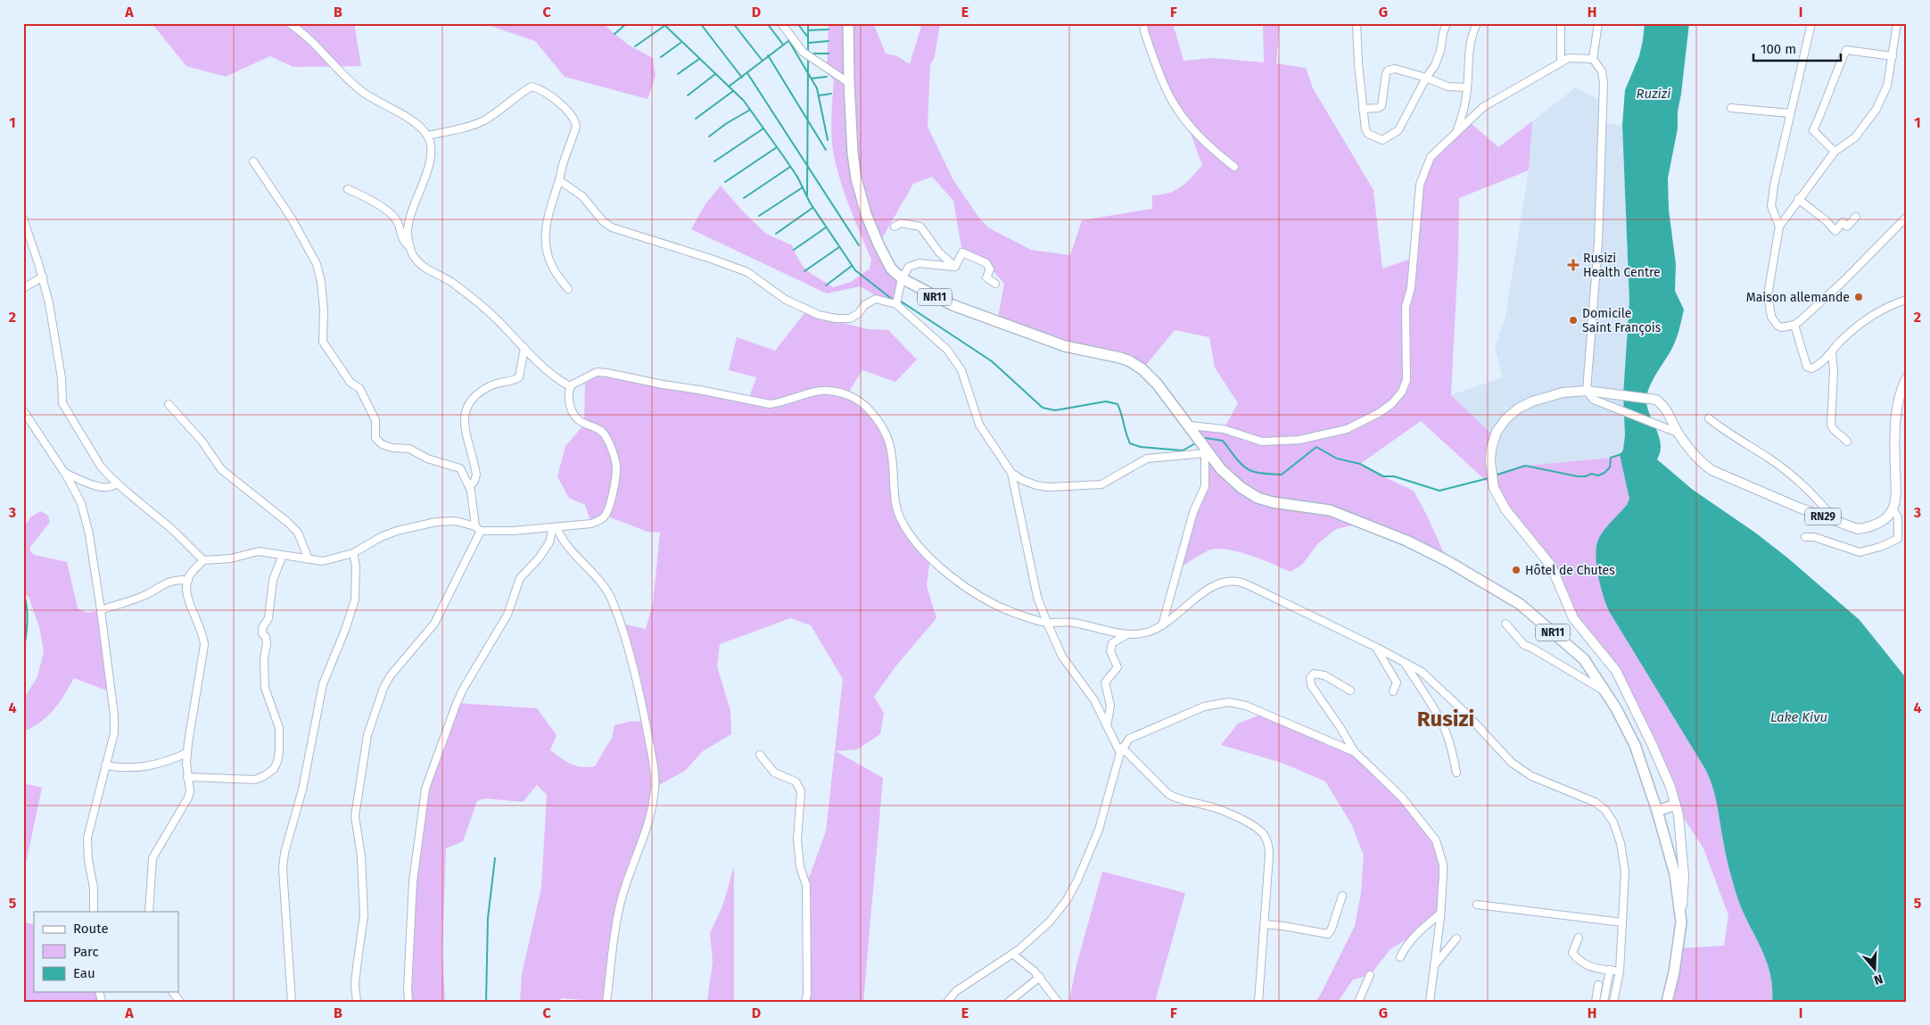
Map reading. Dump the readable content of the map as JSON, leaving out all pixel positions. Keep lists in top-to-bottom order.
{
  "streets": {
    "highway": ["NR11"],
    "main road": ["RN29"]
  },
  "districts": ["Rusizi"],
  "water": ["Ruzizi", "Lake Kivu"],
  "places": {
    "health": ["Rusizi Health Centre"],
    "other": ["Maison allemande", "Domicile Saint François", "Hôtel de Chutes"]
  },
  "legend": ["Route", "Parc", "Eau"],
  "scale_bar": "100 m",
  "north": "bottom",
  "grid": {
    "columns": [
      "A",
      "B",
      "C",
      "D",
      "E",
      "F",
      "G",
      "H",
      "I"
    ],
    "rows": [
      "1",
      "2",
      "3",
      "4",
      "5"
    ]
  }
}
